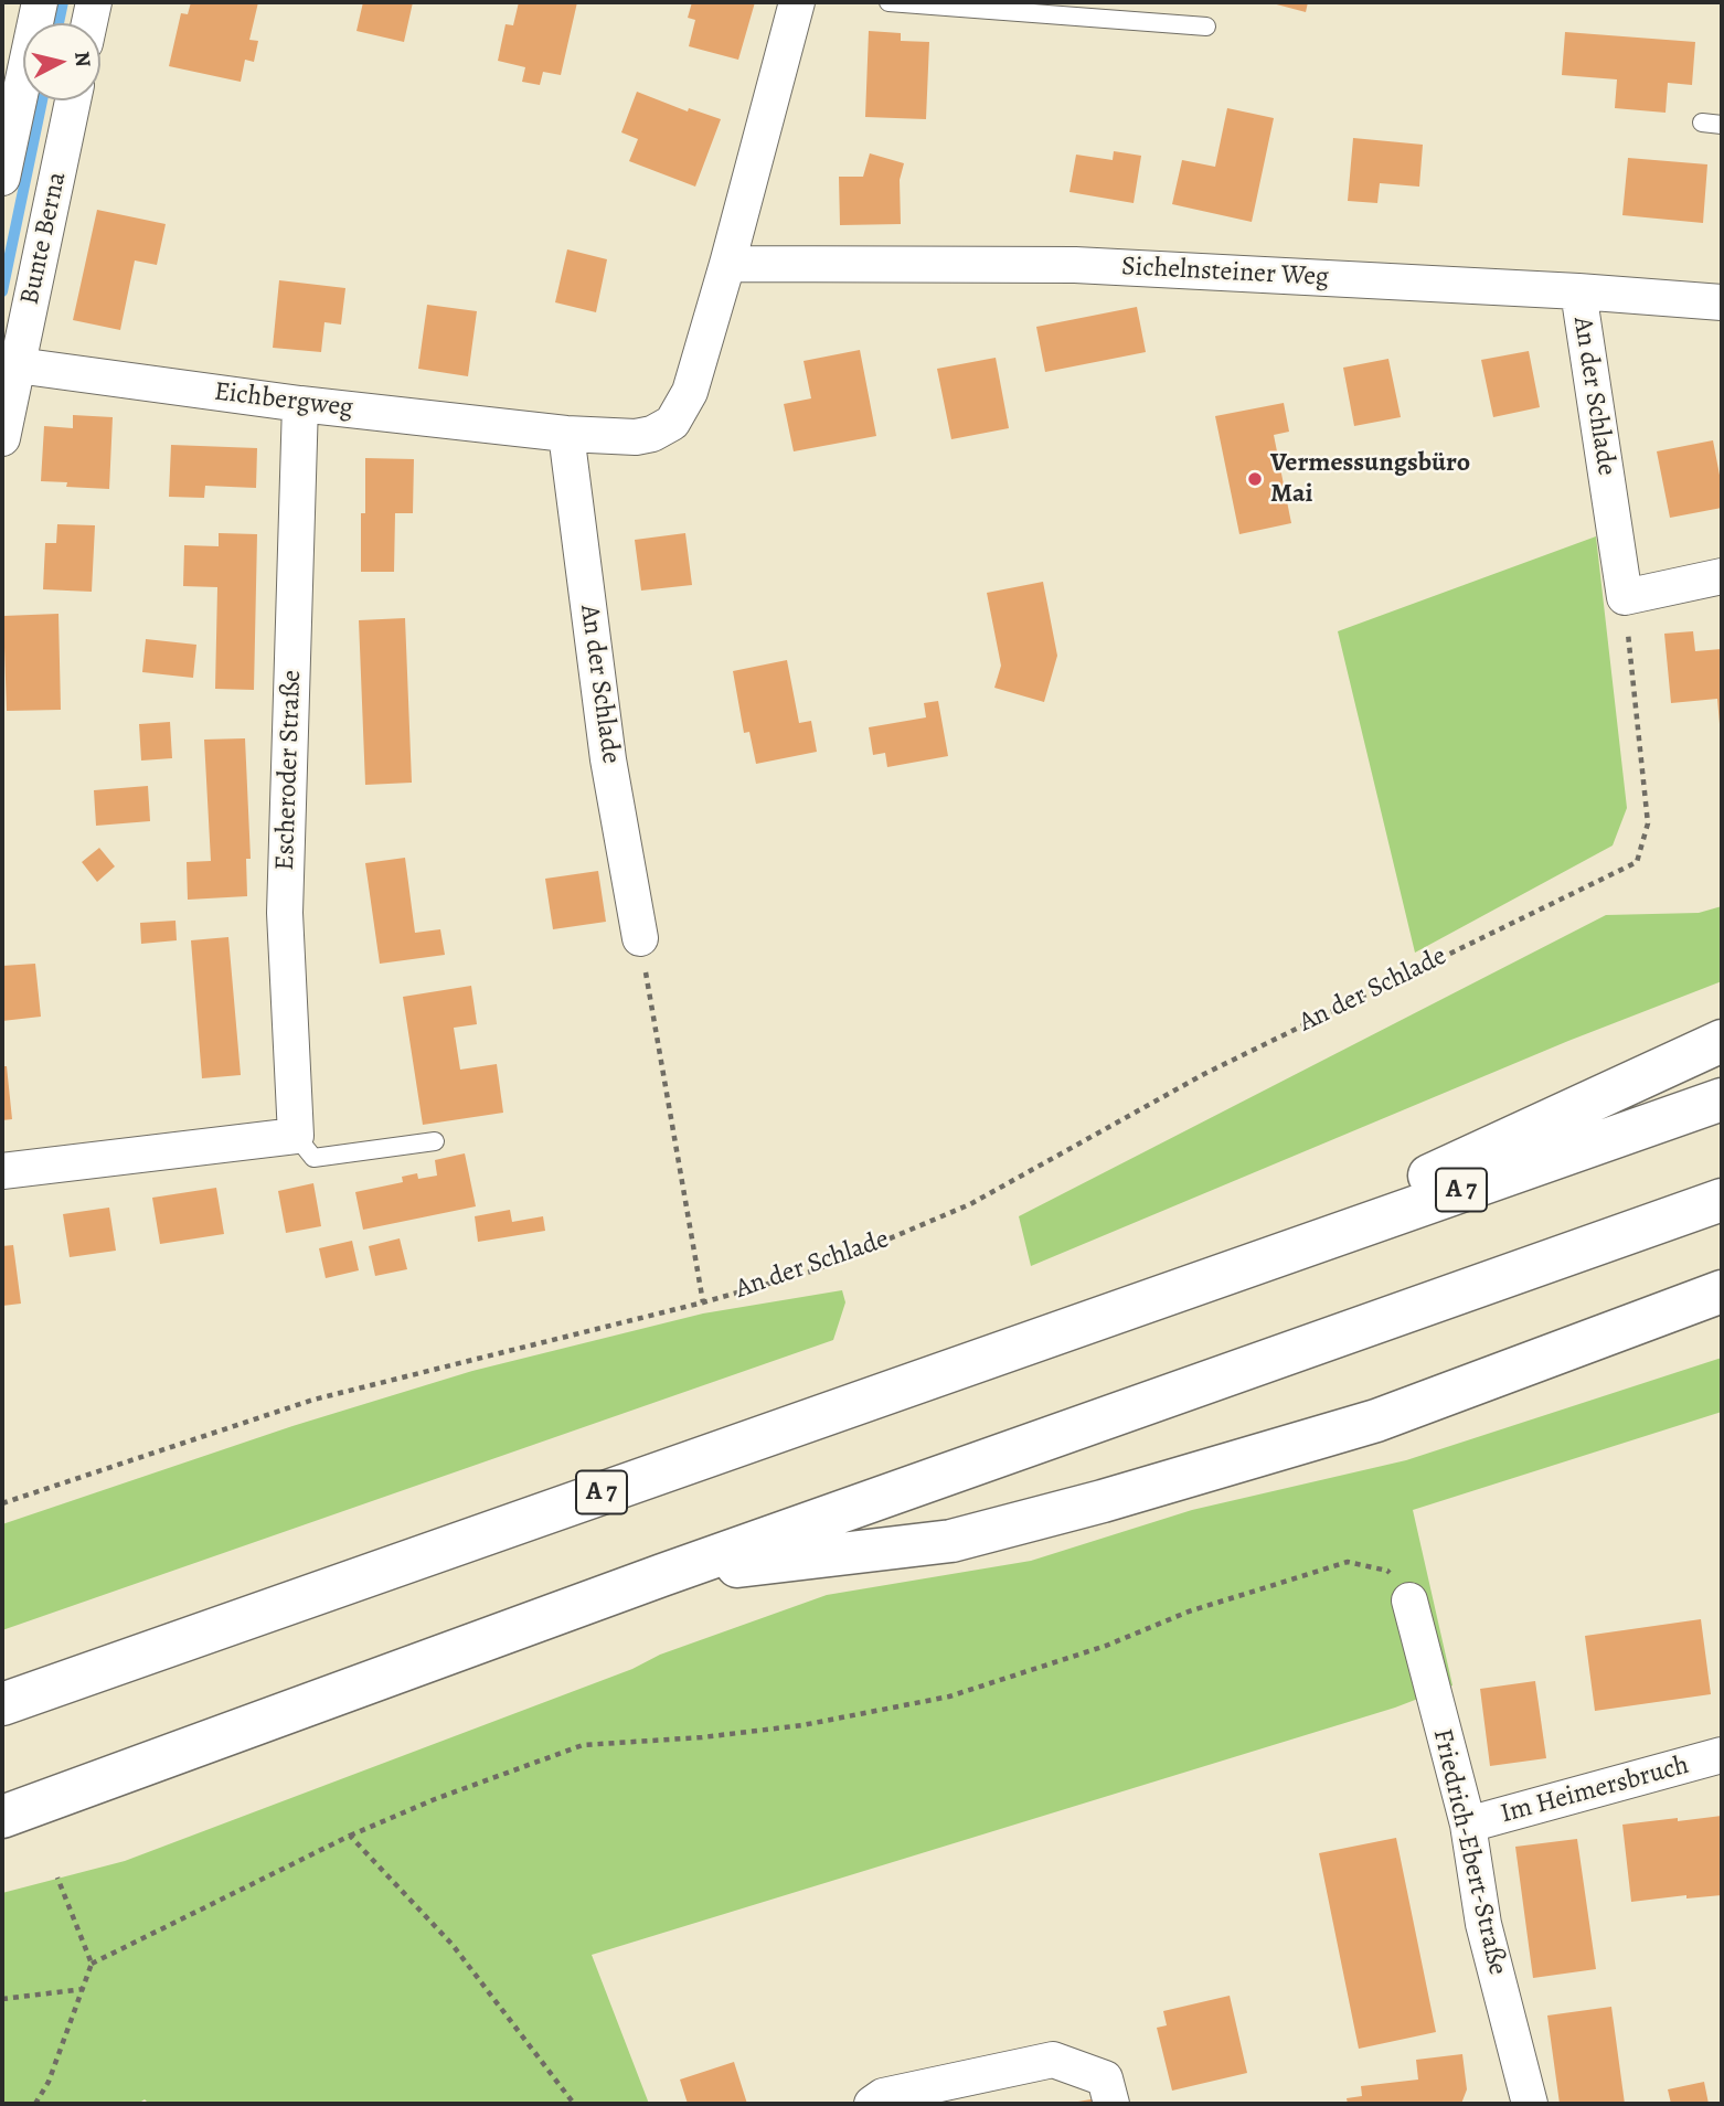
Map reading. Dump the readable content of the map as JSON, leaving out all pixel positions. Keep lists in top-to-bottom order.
{
  "streets": {
    "highway": ["A 7"],
    "street": [
      "Bunte Berna",
      "Sichelnsteiner Weg",
      "An der Schlade",
      "Eichbergweg",
      "Escheroder Straße",
      "Im Heimersbruch",
      "Friedrich-Ebert-Straße"
    ]
  },
  "crossings": [
    ["Bunte Berna", "Eichbergweg"],
    ["Sichelnsteiner Weg", "An der Schlade"],
    ["An der Schlade", "Eichbergweg"],
    ["Eichbergweg", "Escheroder Straße"],
    ["Im Heimersbruch", "Friedrich-Ebert-Straße"]
  ],
  "places": ["Vermessungsbüro Mai"],
  "north": "right"
}
